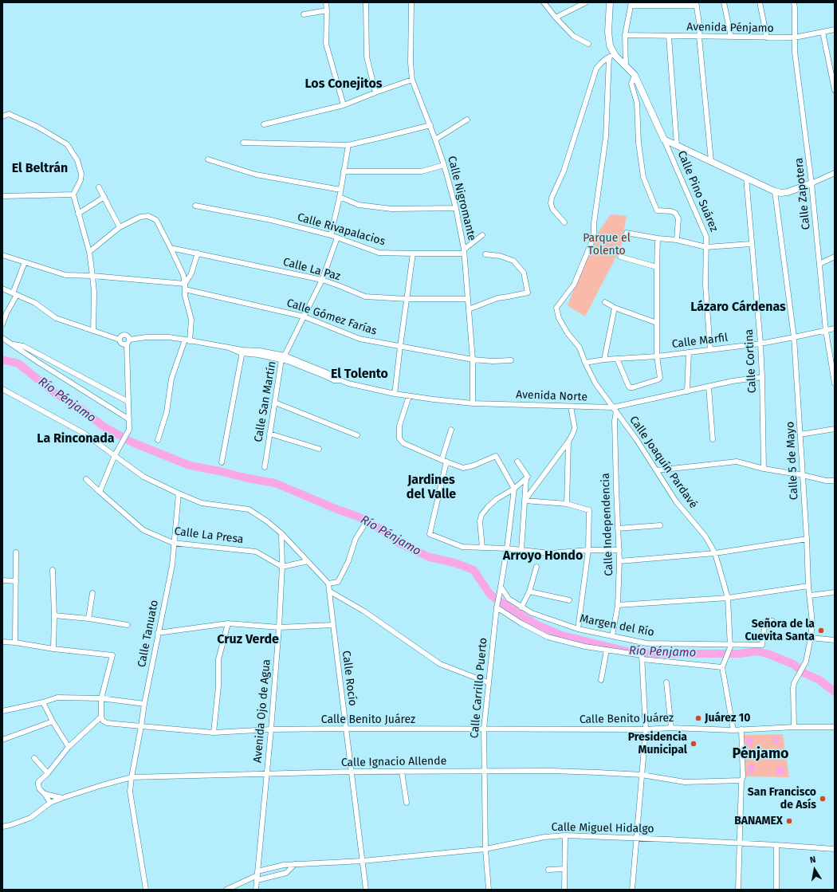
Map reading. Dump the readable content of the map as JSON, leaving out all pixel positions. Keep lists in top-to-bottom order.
{
  "streets": {
    "street": [
      "Avenida Pénjamo",
      "Calle Pino Suárez",
      "Calle Zapotera",
      "Calle Nigromante",
      "Calle Rivapalacios",
      "Calle La Paz",
      "Calle Gómez Farías",
      "Calle Marfil",
      "Calle Cortina",
      "Avenida Norte",
      "Calle San Martín",
      "Calle 5 de Mayo",
      "Calle Joaquín Pardavé",
      "Calle Independencia",
      "Calle La Presa",
      "Margen del Río",
      "Calle Tanuato",
      "Calle Rocío",
      "Calle Carrillo Puerto",
      "Avenida Ojo de Agua",
      "Calle Benito Juárez",
      "Calle Ignacio Allende",
      "Calle Miguel Hidalgo"
    ]
  },
  "crossings": [
    ["Avenida Pénjamo", "Calle Zapotera"],
    ["Calle Pino Suárez", "Calle Marfil"],
    ["Calle Zapotera", "Calle Marfil"],
    ["Calle Nigromante", "Calle Rivapalacios"],
    ["Calle Nigromante", "Calle La Paz"],
    ["Calle Nigromante", "Calle Gómez Farías"],
    ["Calle Nigromante", "Avenida Norte"],
    ["Calle Rivapalacios", "Calle San Martín"],
    ["Calle La Paz", "Calle San Martín"],
    ["Calle Gómez Farías", "Calle San Martín"],
    ["Calle Marfil", "Calle Cortina"],
    ["Calle Marfil", "Calle 5 de Mayo"],
    ["Calle Marfil", "Calle Joaquín Pardavé"],
    ["Calle Cortina", "Avenida Norte"],
    ["Avenida Norte", "Calle San Martín"],
    ["Avenida Norte", "Calle Joaquín Pardavé"],
    ["Avenida Norte", "Calle Independencia"],
    ["Calle 5 de Mayo", "Calle Benito Juárez"],
    ["Calle Joaquín Pardavé", "Calle Independencia"],
    ["Calle Joaquín Pardavé", "Margen del Río"],
    ["Calle Independencia", "Margen del Río"],
    ["Calle La Presa", "Calle Tanuato"],
    ["Calle La Presa", "Avenida Ojo de Agua"],
    ["Margen del Río", "Calle Carrillo Puerto"],
    ["Calle Tanuato", "Calle Benito Juárez"],
    ["Calle Tanuato", "Calle Ignacio Allende"],
    ["Calle Rocío", "Calle Benito Juárez"],
    ["Calle Rocío", "Calle Ignacio Allende"],
    ["Calle Rocío", "Calle Miguel Hidalgo"],
    ["Calle Carrillo Puerto", "Calle Benito Juárez"],
    ["Calle Carrillo Puerto", "Calle Ignacio Allende"],
    ["Calle Carrillo Puerto", "Calle Miguel Hidalgo"],
    ["Avenida Ojo de Agua", "Calle Benito Juárez"],
    ["Avenida Ojo de Agua", "Calle Ignacio Allende"],
    ["Avenida Ojo de Agua", "Calle Miguel Hidalgo"]
  ],
  "districts": [
    "Los Conejitos",
    "El Beltrán",
    "Lázaro Cárdenas",
    "El Tolento",
    "La Rinconada",
    "Jardines del Valle",
    "Arroyo Hondo",
    "Cruz Verde",
    "Pénjamo"
  ],
  "water": ["Río Pénjamo"],
  "parks": ["Parque el Tolento"],
  "places": [
    "Señora de la Cuevita Santa",
    "Juárez 10",
    "Presidencia Municipal",
    "San Francisco de Asís",
    "BANAMEX"
  ],
  "north": "top"
}
